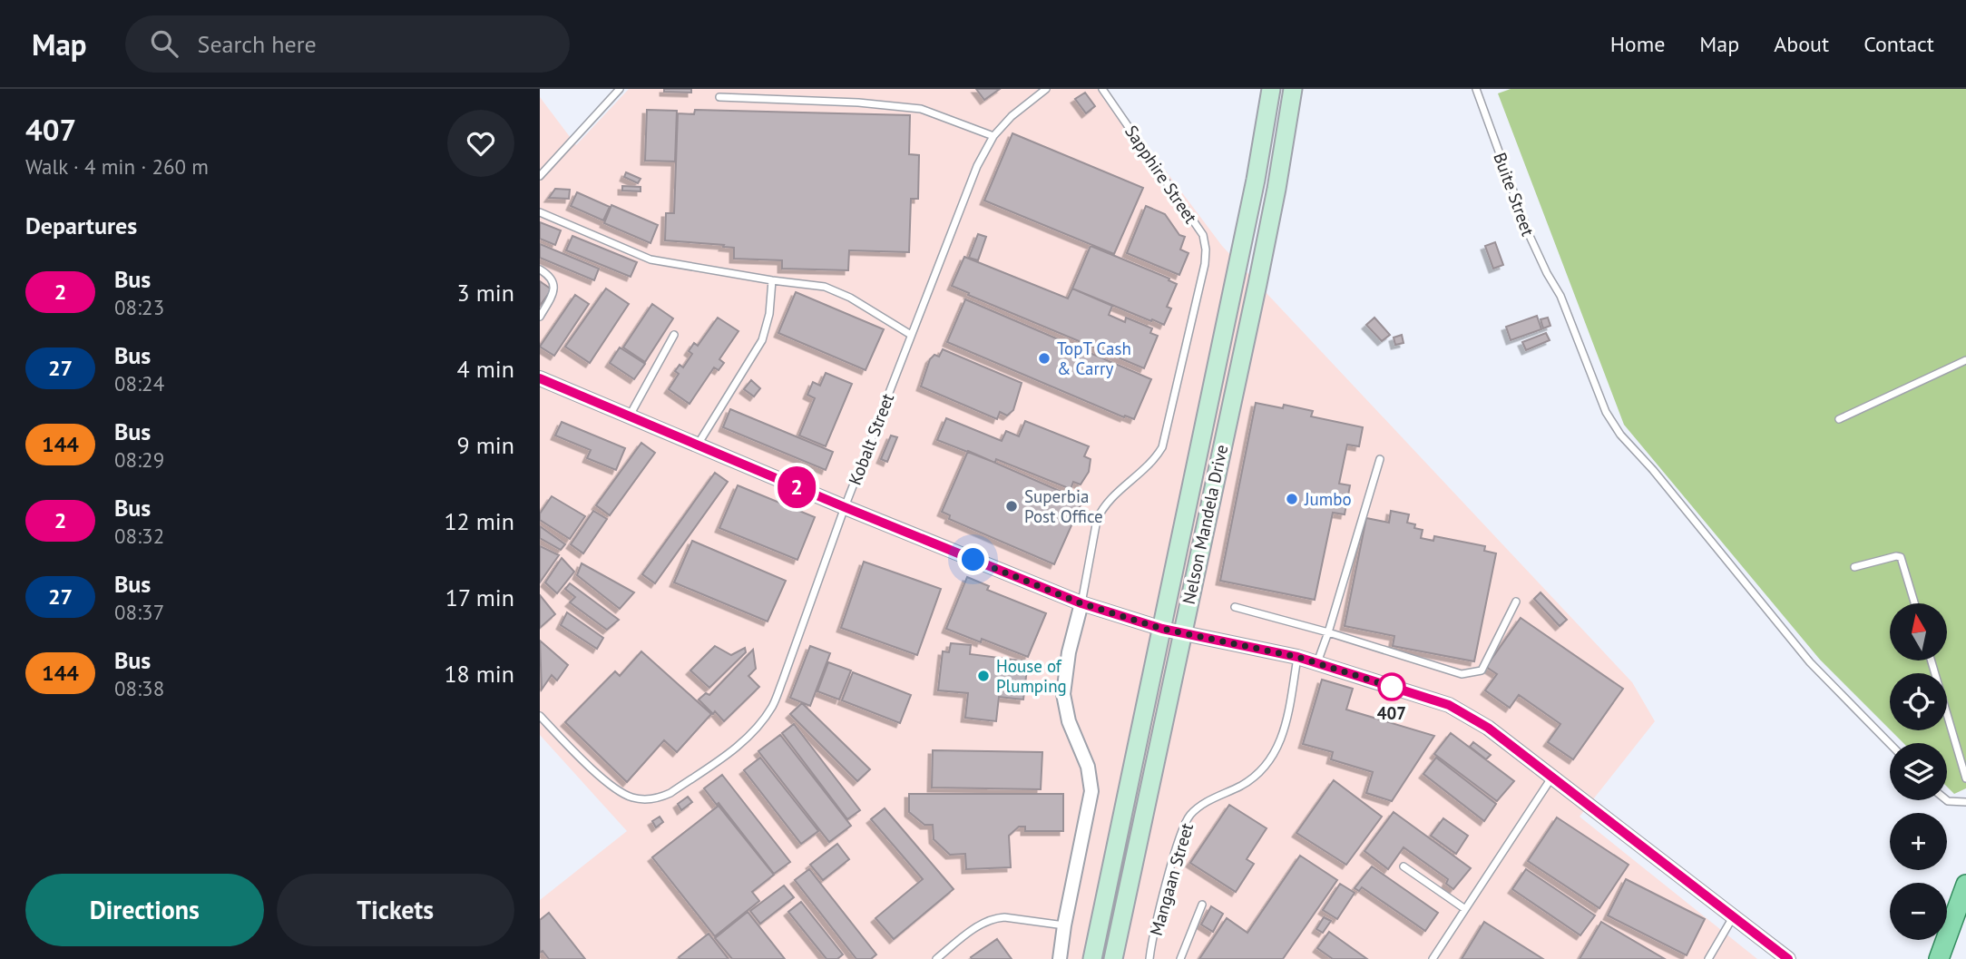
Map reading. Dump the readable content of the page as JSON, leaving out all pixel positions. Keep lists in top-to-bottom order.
{
  "streets": {
    "main road": ["Nelson Mandela Drive"],
    "lane": [
      "Sapphire Street",
      "Buite Street",
      "Kobalt Street",
      "Mangaan Street"
    ]
  },
  "places": [
    "TopT Cash & Carry",
    "Jumbo",
    "Superbia Post Office",
    "House of Plumping",
    "407"
  ],
  "lines": ["bus line 2"],
  "north": "top",
  "page": {
    "header": "Map",
    "search": "Search here",
    "nav": [
      "Home",
      "Map",
      "About",
      "Contact"
    ],
    "heading": [
      ["407", "Walk · 4 min · 260 m"],
      "Departures"
    ],
    "on_map": "2",
    "list": [
      {
        "mark": "2",
        "name": "Bus",
        "note": "08:23",
        "value": "3 min"
      },
      {
        "mark": "27",
        "name": "Bus",
        "note": "08:24",
        "value": "4 min"
      },
      {
        "mark": "144",
        "name": "Bus",
        "note": "08:29",
        "value": "9 min"
      },
      {
        "mark": "2",
        "name": "Bus",
        "note": "08:32",
        "value": "12 min"
      },
      {
        "mark": "27",
        "name": "Bus",
        "note": "08:37",
        "value": "17 min"
      },
      {
        "mark": "144",
        "name": "Bus",
        "note": "08:38",
        "value": "18 min"
      }
    ],
    "map_buttons": ["+", "−"],
    "buttons": ["Directions", "Tickets"]
  }
}
